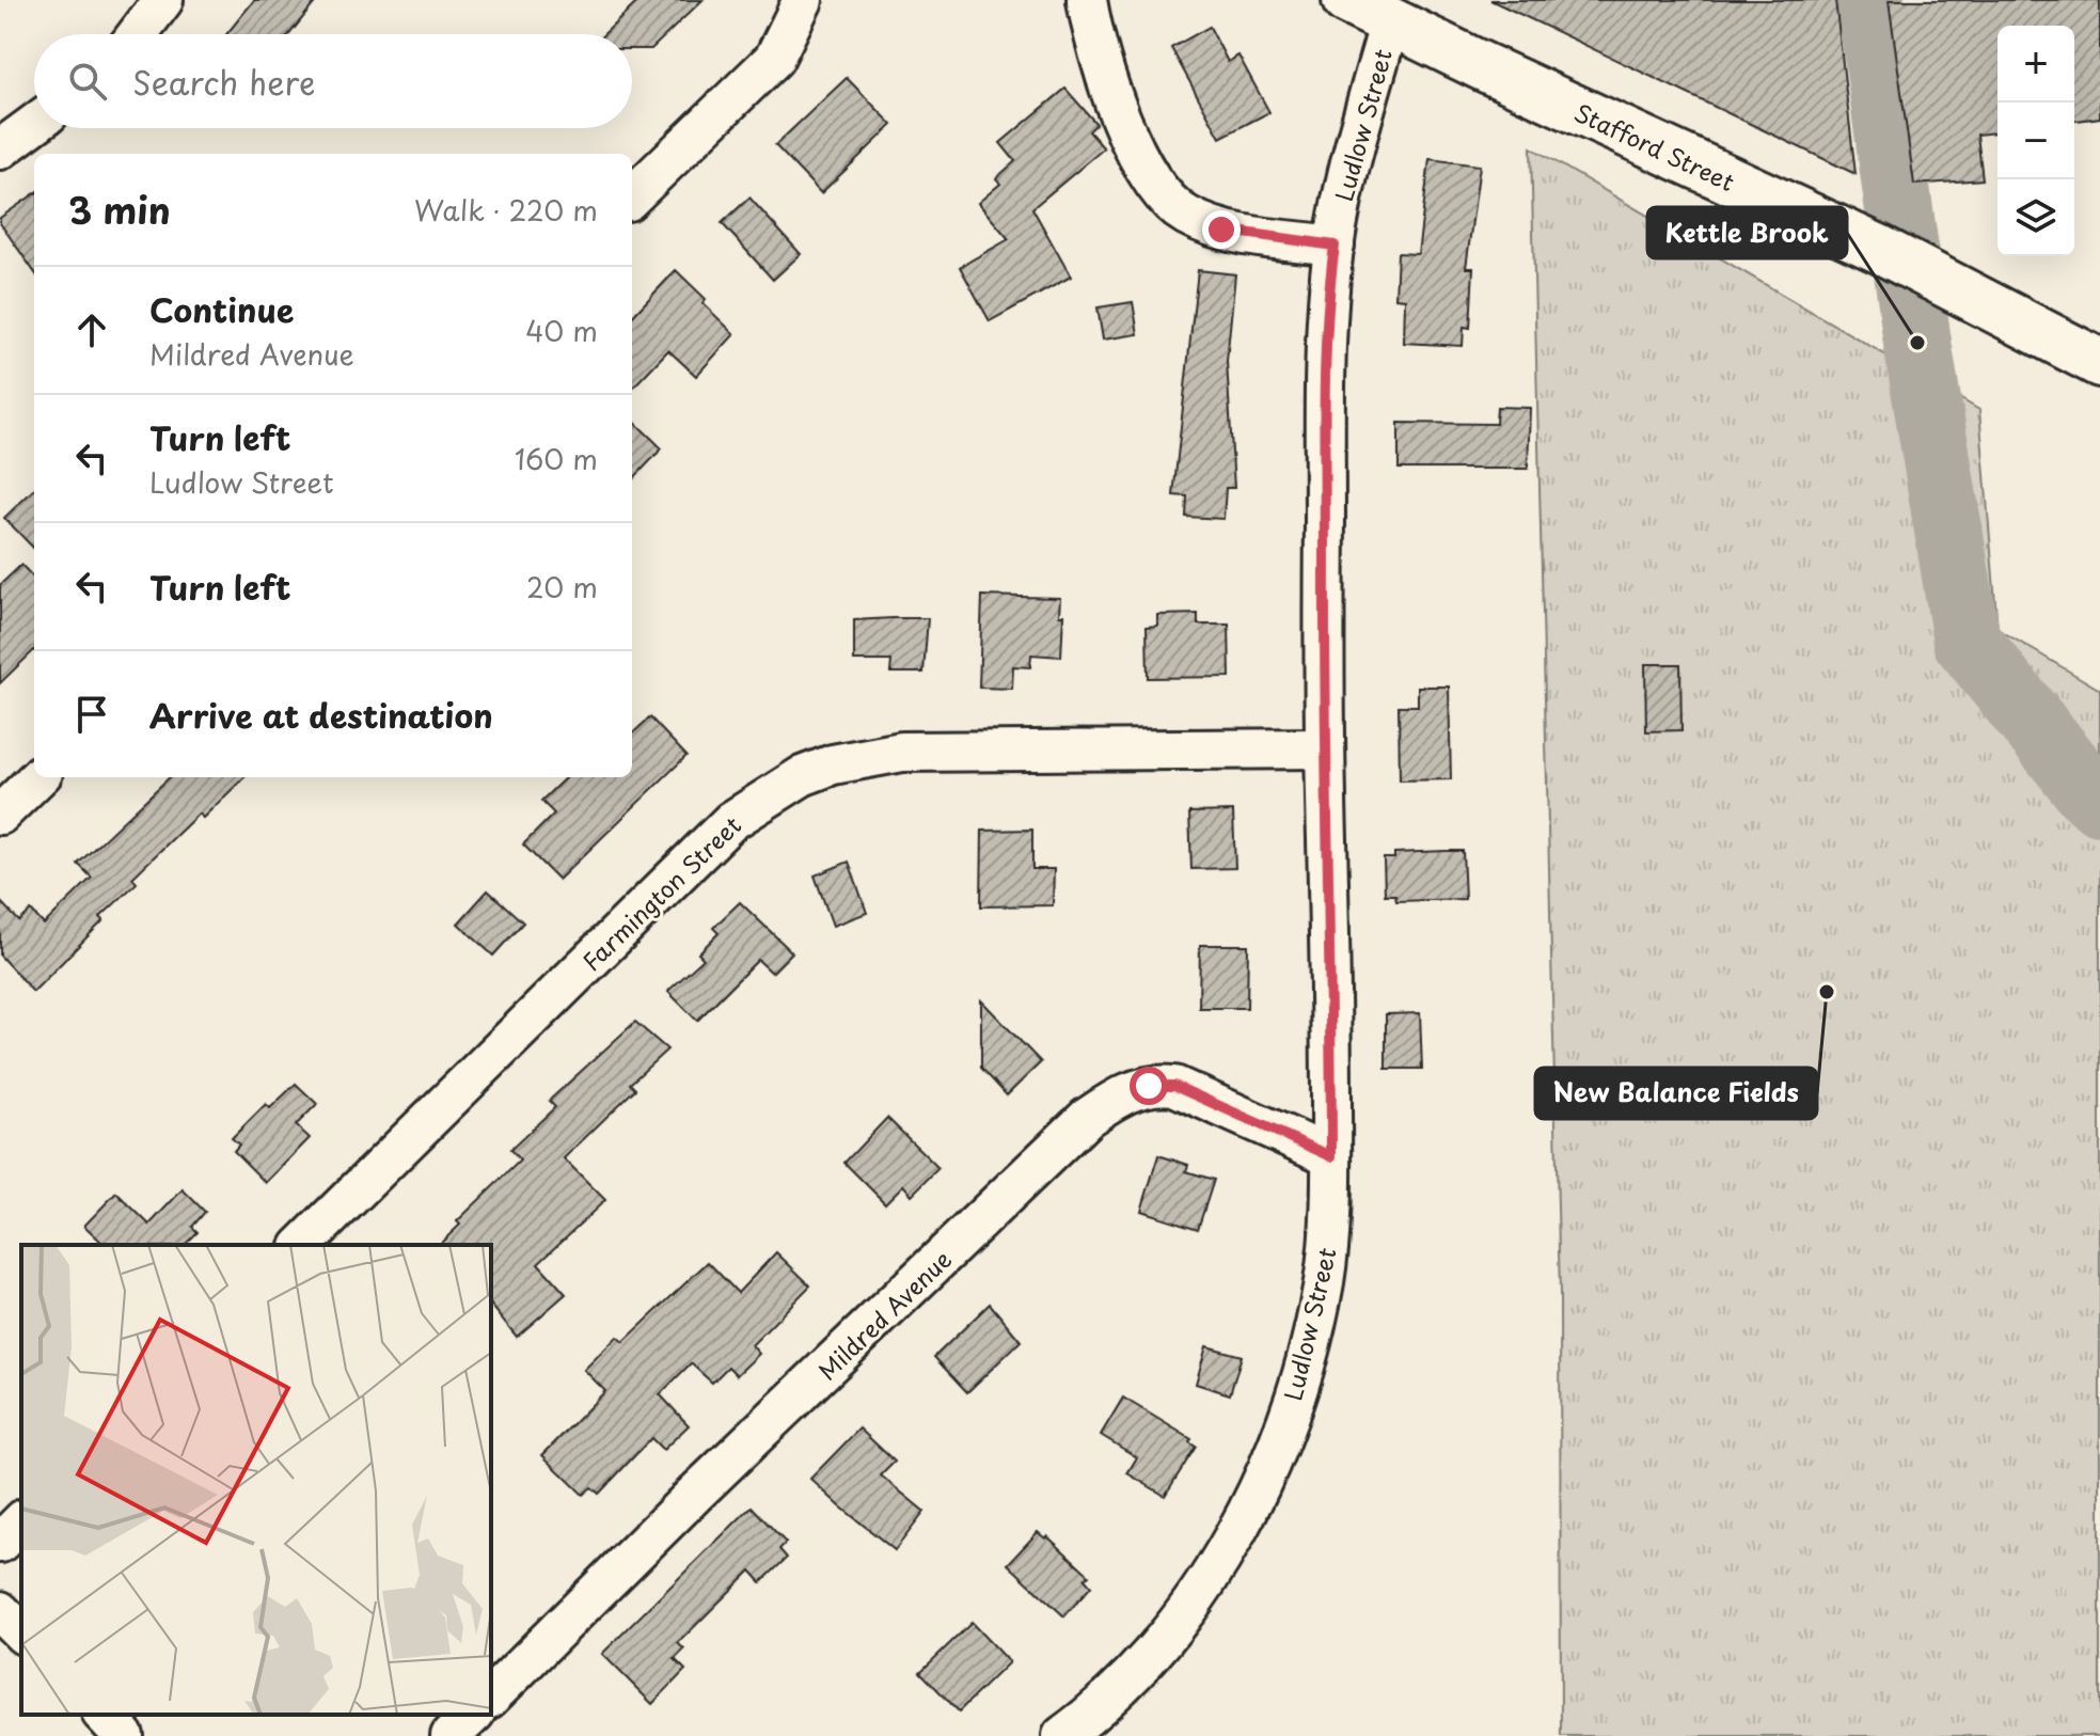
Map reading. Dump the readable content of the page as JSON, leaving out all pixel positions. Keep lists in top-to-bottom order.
{
  "streets": {
    "main road": ["Stafford Street"],
    "street": ["Ludlow Street", "Farmington Street", "Mildred Avenue"]
  },
  "crossings": [
    ["Ludlow Street", "Stafford Street"],
    ["Ludlow Street", "Farmington Street"],
    ["Ludlow Street", "Mildred Avenue"]
  ],
  "places": ["Kettle Brook", "New Balance Fields"],
  "page": {
    "map_buttons": ["+", "−"],
    "search": "Search here",
    "heading": ["3 min", "Walk · 220 m"],
    "list": [
      ["Continue", "Mildred Avenue", "40 m"],
      ["Turn left", "Ludlow Street", "160 m"],
      ["Turn left", "20 m"],
      "Arrive at destination"
    ]
  }
}
